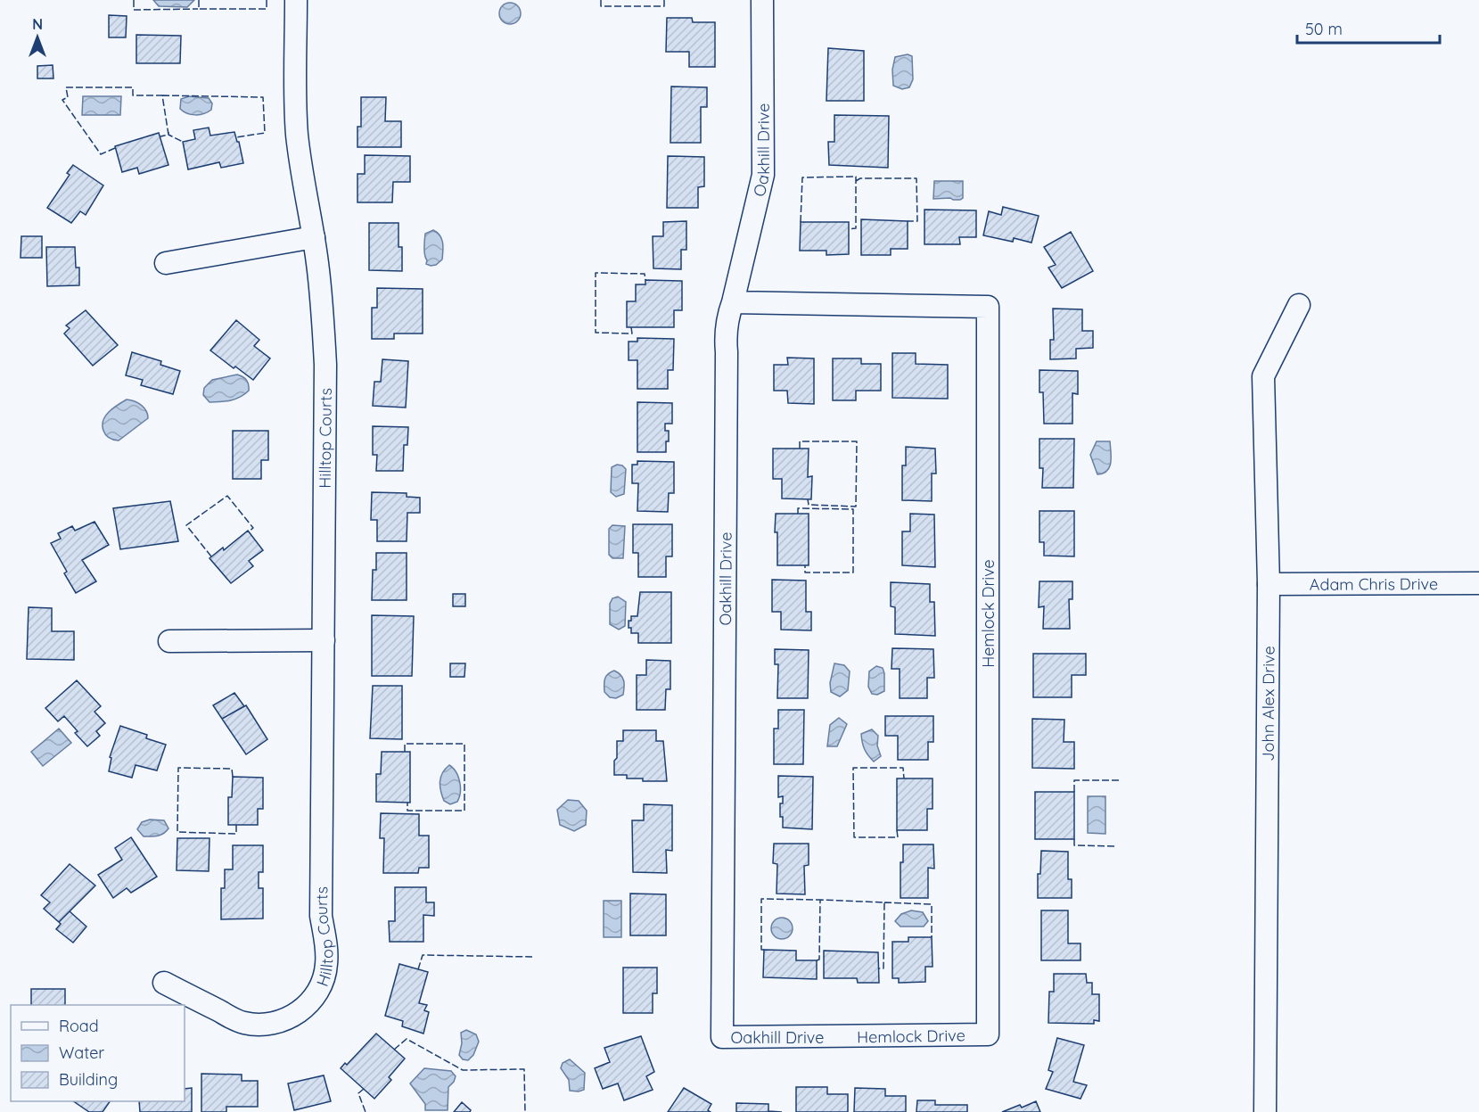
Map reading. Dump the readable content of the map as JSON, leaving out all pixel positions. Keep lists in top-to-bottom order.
{
  "streets": {
    "street": [
      "Oakhill Drive",
      "Hilltop Courts",
      "Adam Chris Drive",
      "Hemlock Drive",
      "John Alex Drive"
    ]
  },
  "crossings": [
    ["Oakhill Drive", "Hemlock Drive"],
    ["Adam Chris Drive", "John Alex Drive"]
  ],
  "legend": ["Road", "Water", "Building"],
  "scale_bar": "50 m",
  "north": "top"
}
